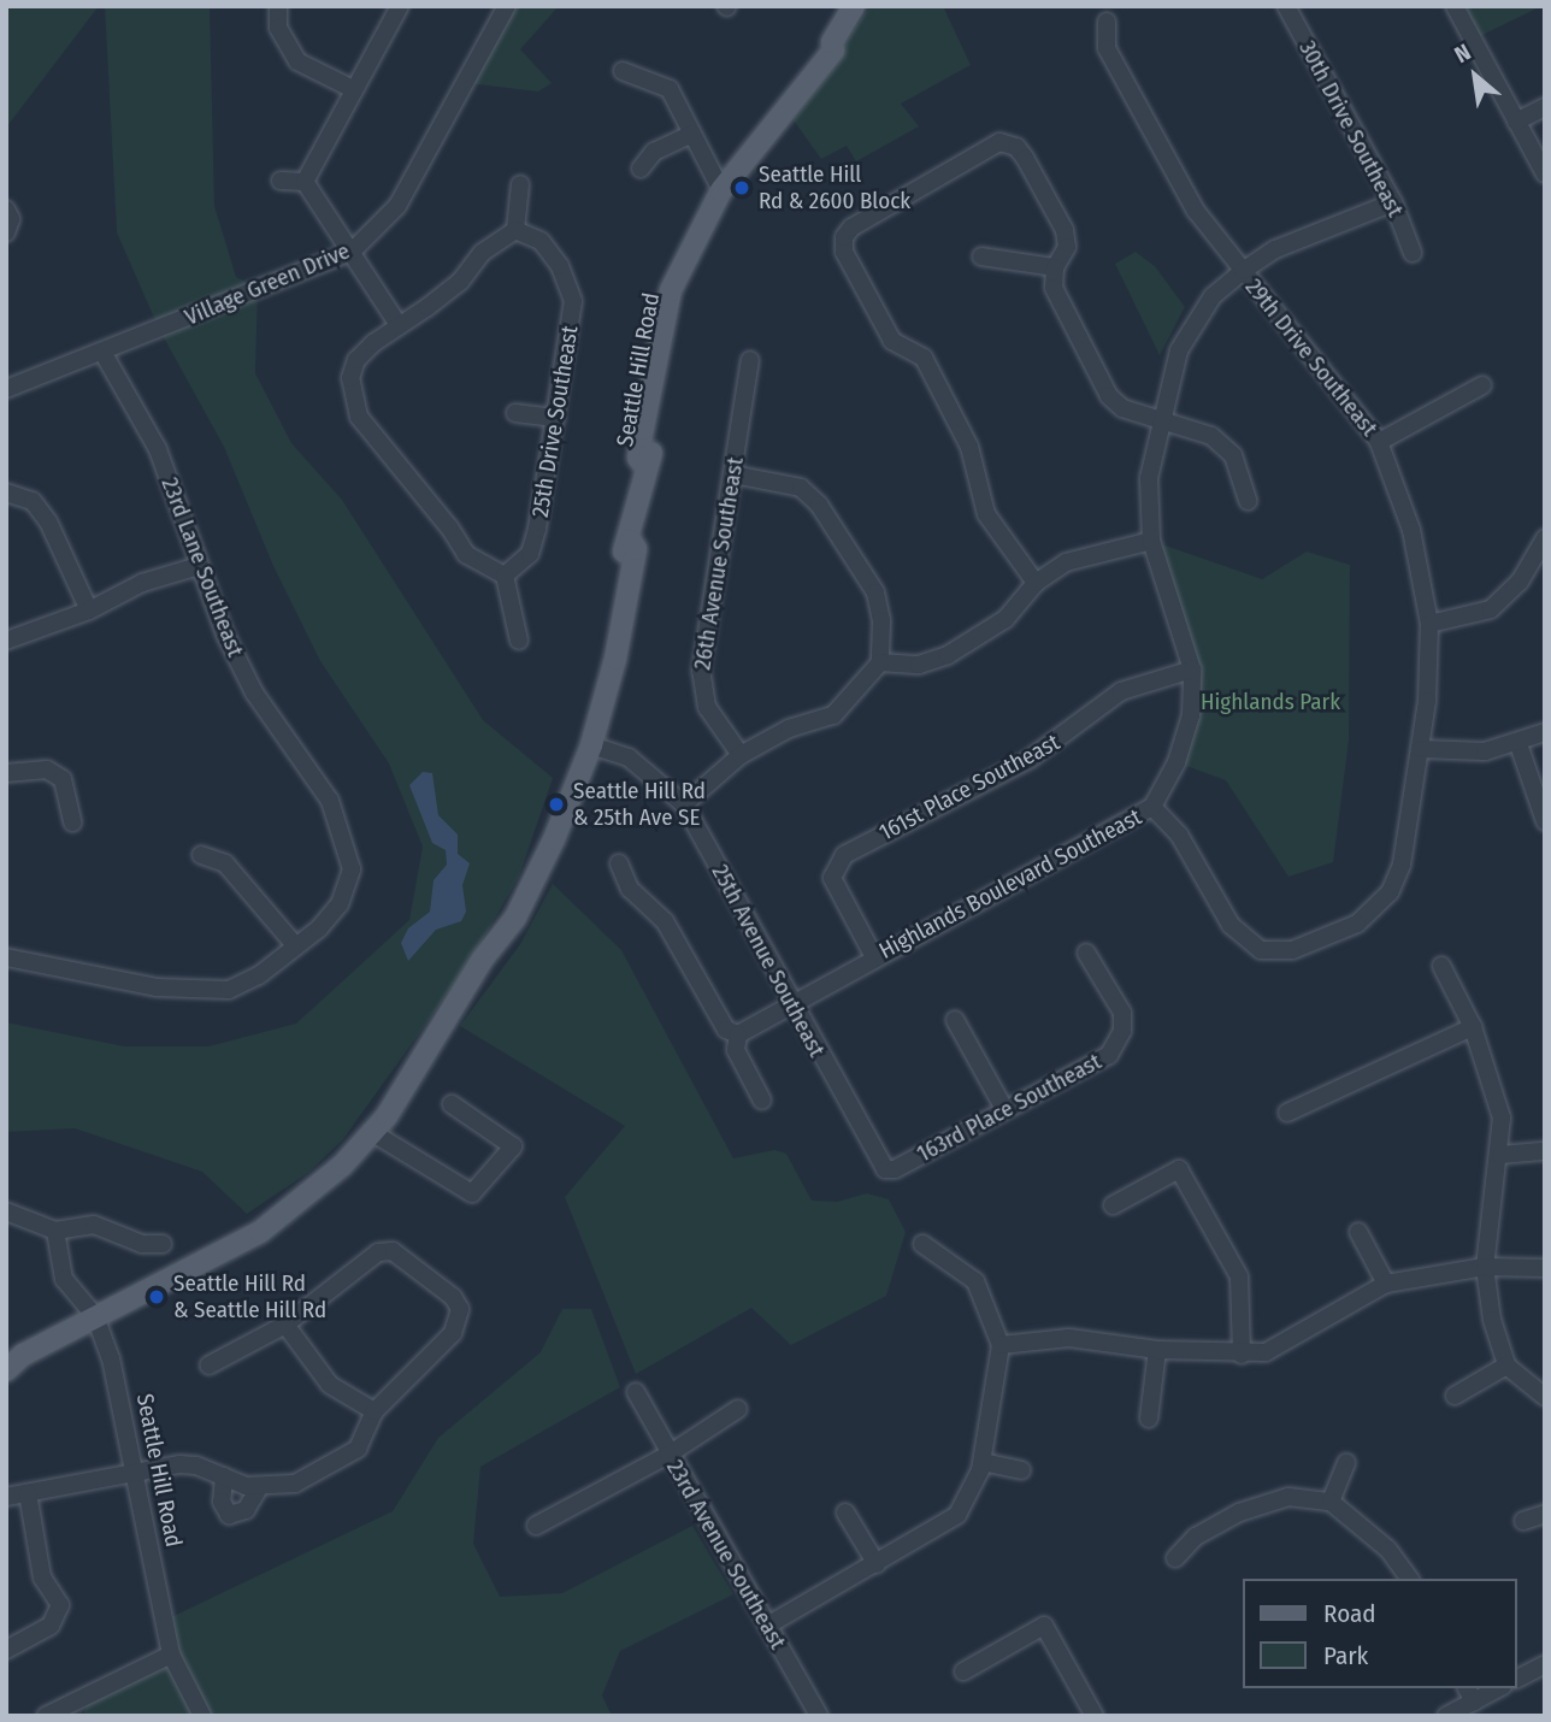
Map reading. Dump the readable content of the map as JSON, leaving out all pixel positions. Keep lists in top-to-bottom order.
{
  "streets": {
    "main road": ["Seattle Hill Road"],
    "street": [
      "30th Drive Southeast",
      "Village Green Drive",
      "29th Drive Southeast",
      "25th Drive Southeast",
      "26th Avenue Southeast",
      "23rd Lane Southeast",
      "161st Place Southeast",
      "Highlands Boulevard Southeast",
      "25th Avenue Southeast",
      "163rd Place Southeast",
      "23rd Avenue Southeast"
    ]
  },
  "crossings": [
    ["30th Drive Southeast", "Highlands Boulevard Southeast"],
    ["Village Green Drive", "23rd Lane Southeast"],
    ["29th Drive Southeast", "Highlands Boulevard Southeast"],
    ["Seattle Hill Road", "25th Avenue Southeast"],
    ["161st Place Southeast", "Highlands Boulevard Southeast"],
    ["Highlands Boulevard Southeast", "25th Avenue Southeast"],
    ["25th Avenue Southeast", "163rd Place Southeast"]
  ],
  "parks": ["Highlands Park"],
  "places": ["Seattle Hill Rd & 2600 Block", "Seattle Hill Rd & 25th Ave SE", "Seattle Hill Rd & Seattle Hill Rd"],
  "legend": ["Road", "Park"],
  "north": "top left"
}
